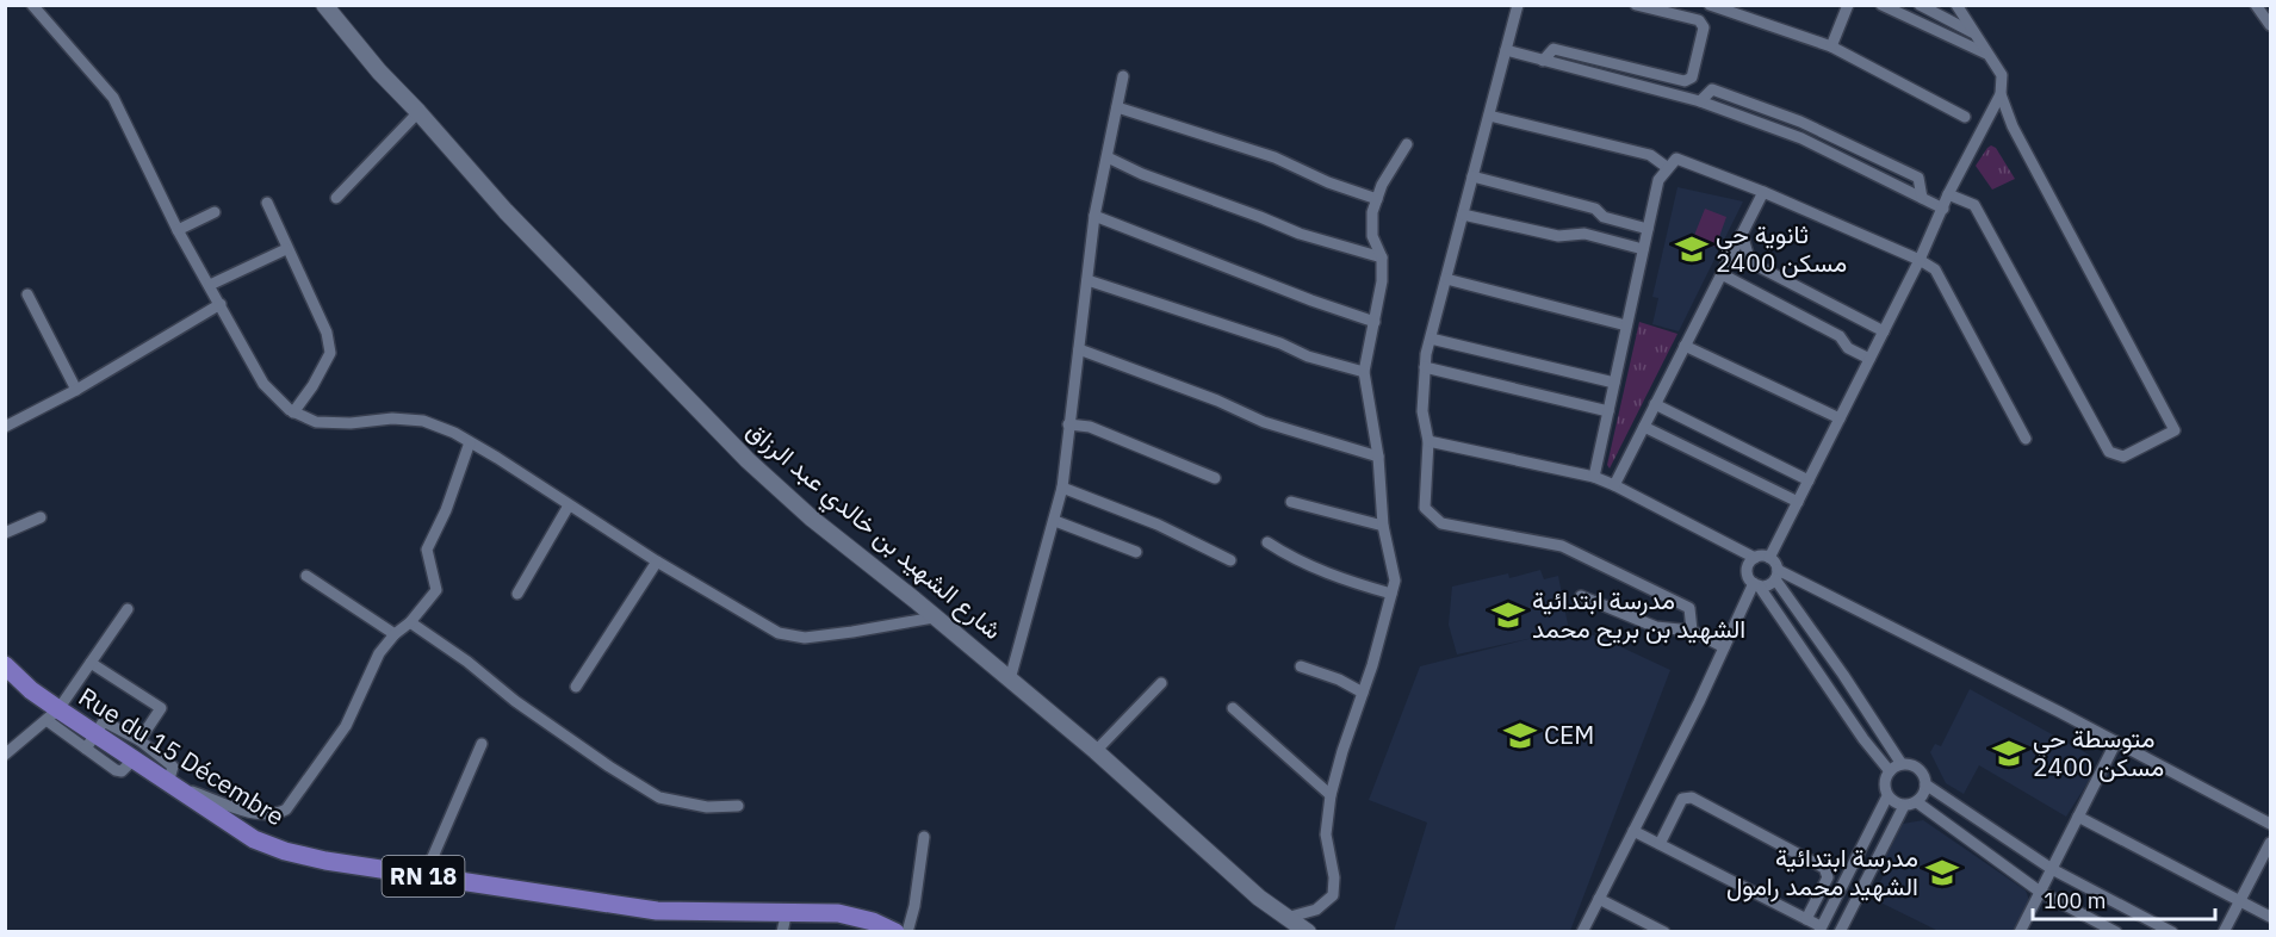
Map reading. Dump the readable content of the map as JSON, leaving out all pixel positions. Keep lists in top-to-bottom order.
{
  "streets": {
    "main road": ["شارع الشهيد بن خالدي عبد الرزاق", "Rue du 15 Décembre", "RN 18"]
  },
  "places": {
    "school or university": [
      "ثانوية حي 2400 مسكن",
      "مدرسة ابتدائية الشهيد بن بريح محمد",
      "CEM",
      "متوسطة حي 2400 مسكن",
      "مدرسة ابتدائية الشهيد محمد رامول"
    ]
  },
  "scale_bar": "100 m"
}
